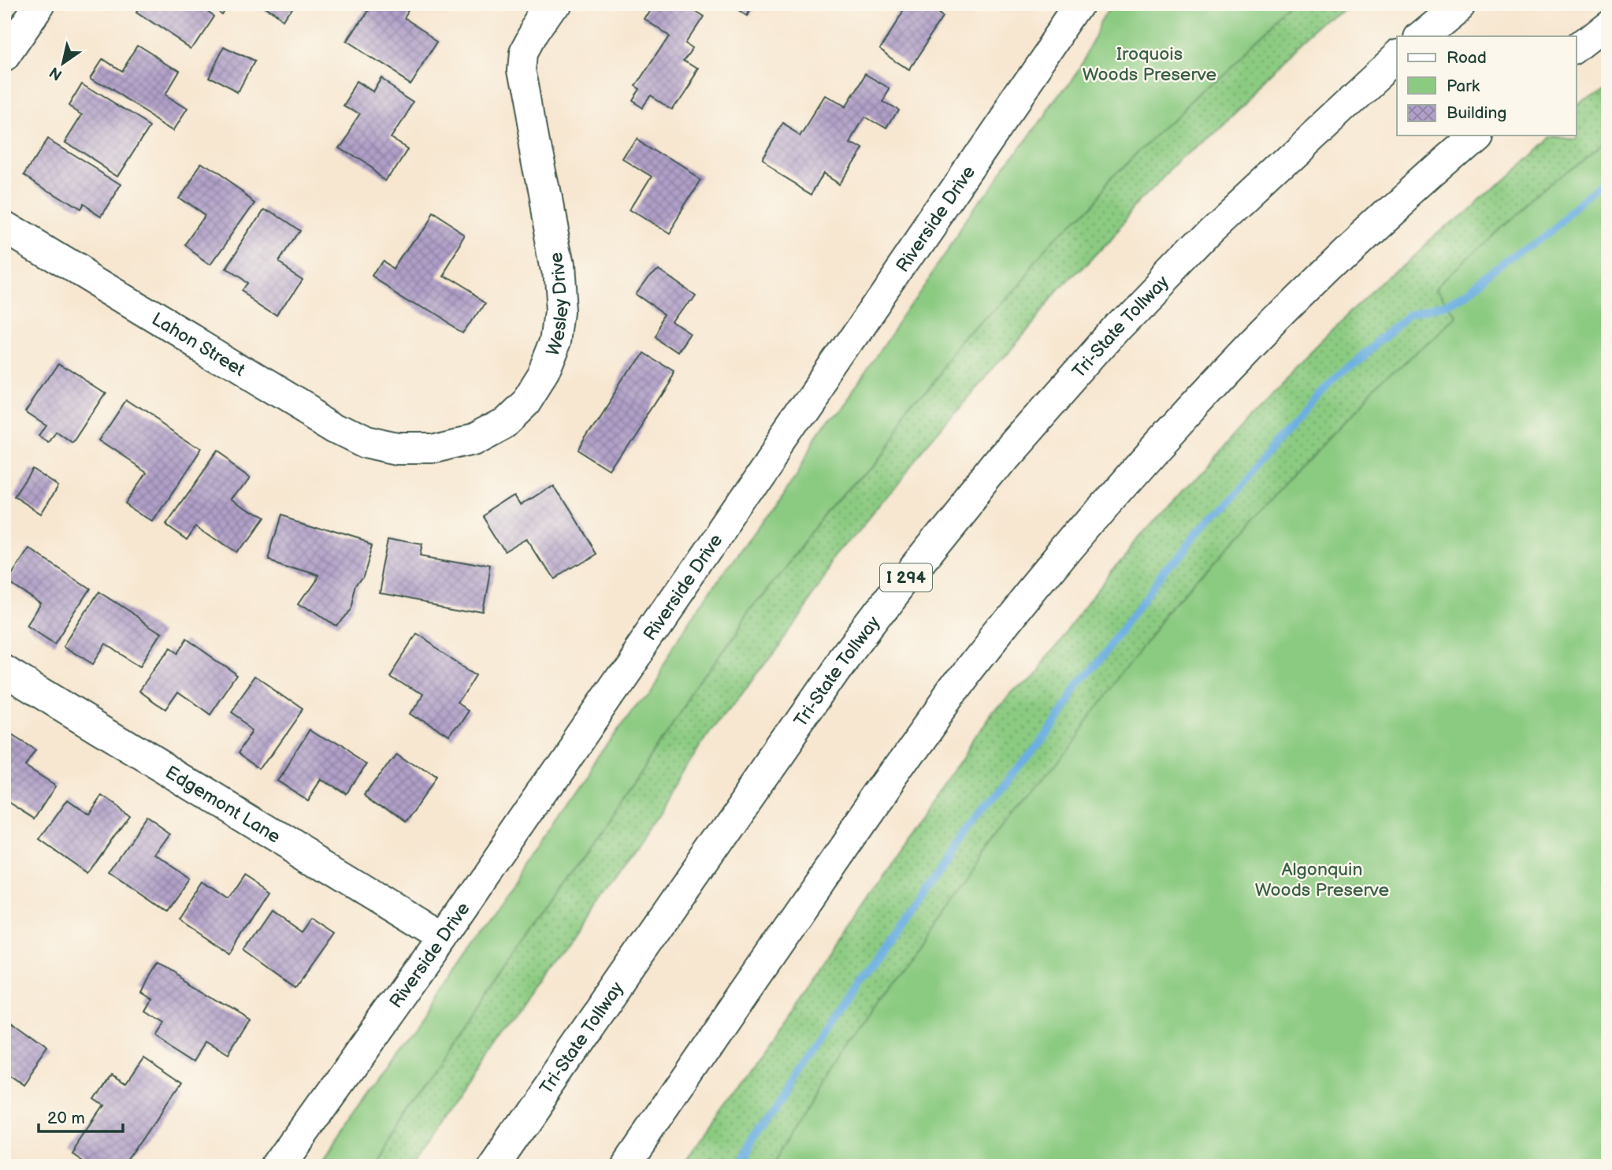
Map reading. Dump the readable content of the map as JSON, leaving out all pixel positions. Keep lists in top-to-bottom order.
{
  "streets": {
    "main road": [
      "Riverside Drive",
      "Wesley Drive",
      "Tri-State Tollway",
      "Lahon Street",
      "I 294",
      "Edgemont Lane"
    ]
  },
  "crossings": [
    ["Riverside Drive", "Edgemont Lane"],
    ["Wesley Drive", "Lahon Street"]
  ],
  "parks": ["Iroquois Woods Preserve", "Algonquin Woods Preserve"],
  "legend": ["Road", "Park", "Building"],
  "scale_bar": "20 m",
  "north": "bottom left"
}
